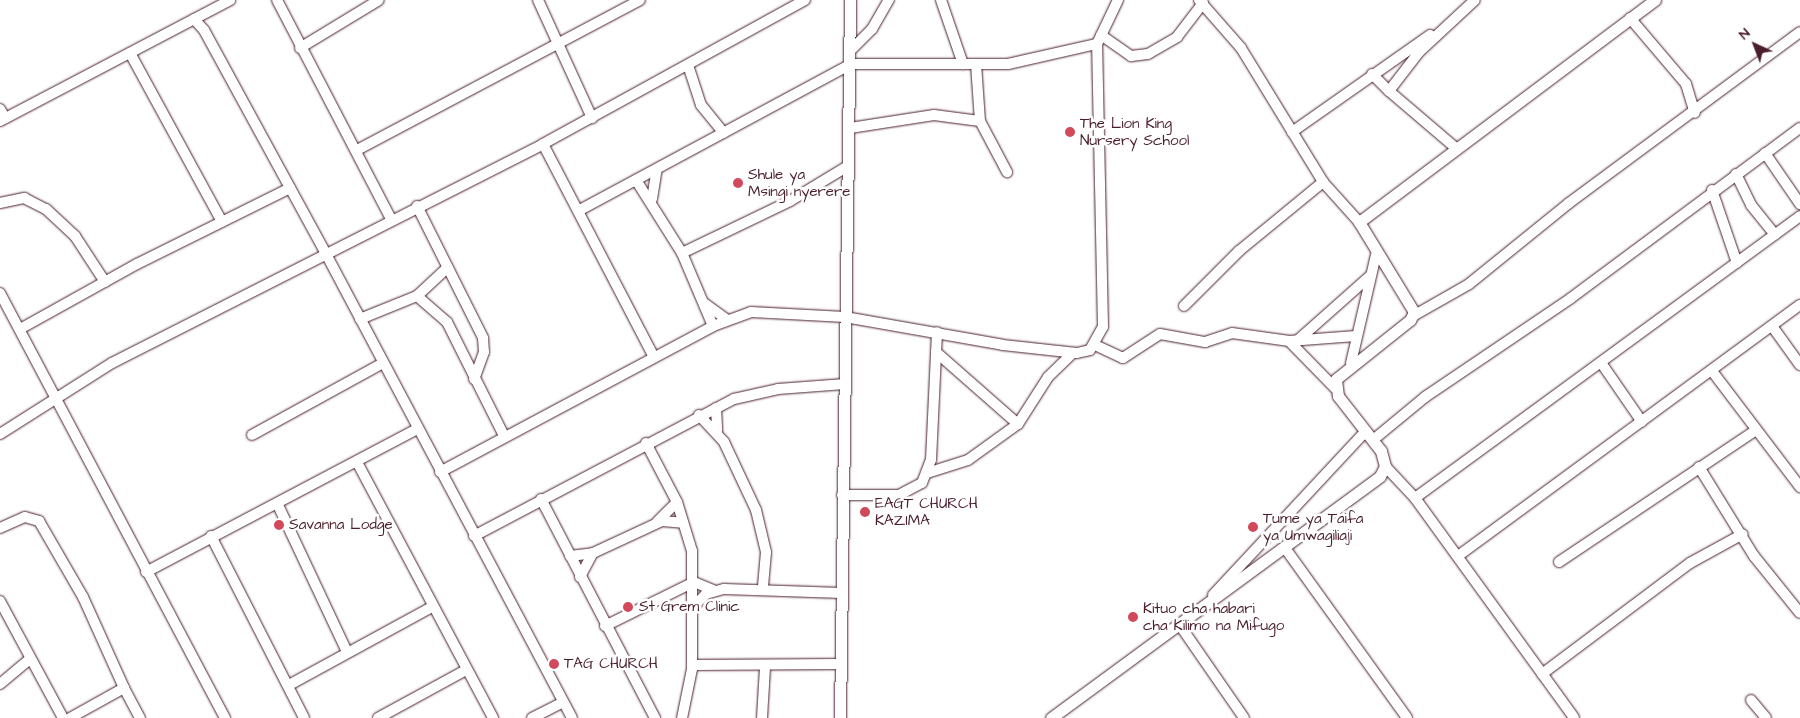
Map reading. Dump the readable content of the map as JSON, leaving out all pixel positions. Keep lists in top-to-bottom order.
{
  "places": [
    "The Lion King Nursery School",
    "Shule ya Msingi nyerere",
    "EAGT CHURCH KAZIMA",
    "Savanna Lodge",
    "Tume ya Taifa ya Umwagiliaji",
    "St Grem Clinic",
    "Kituo cha habari cha Kilimo na Mifugo",
    "TAG CHURCH"
  ],
  "north": "top left"
}
